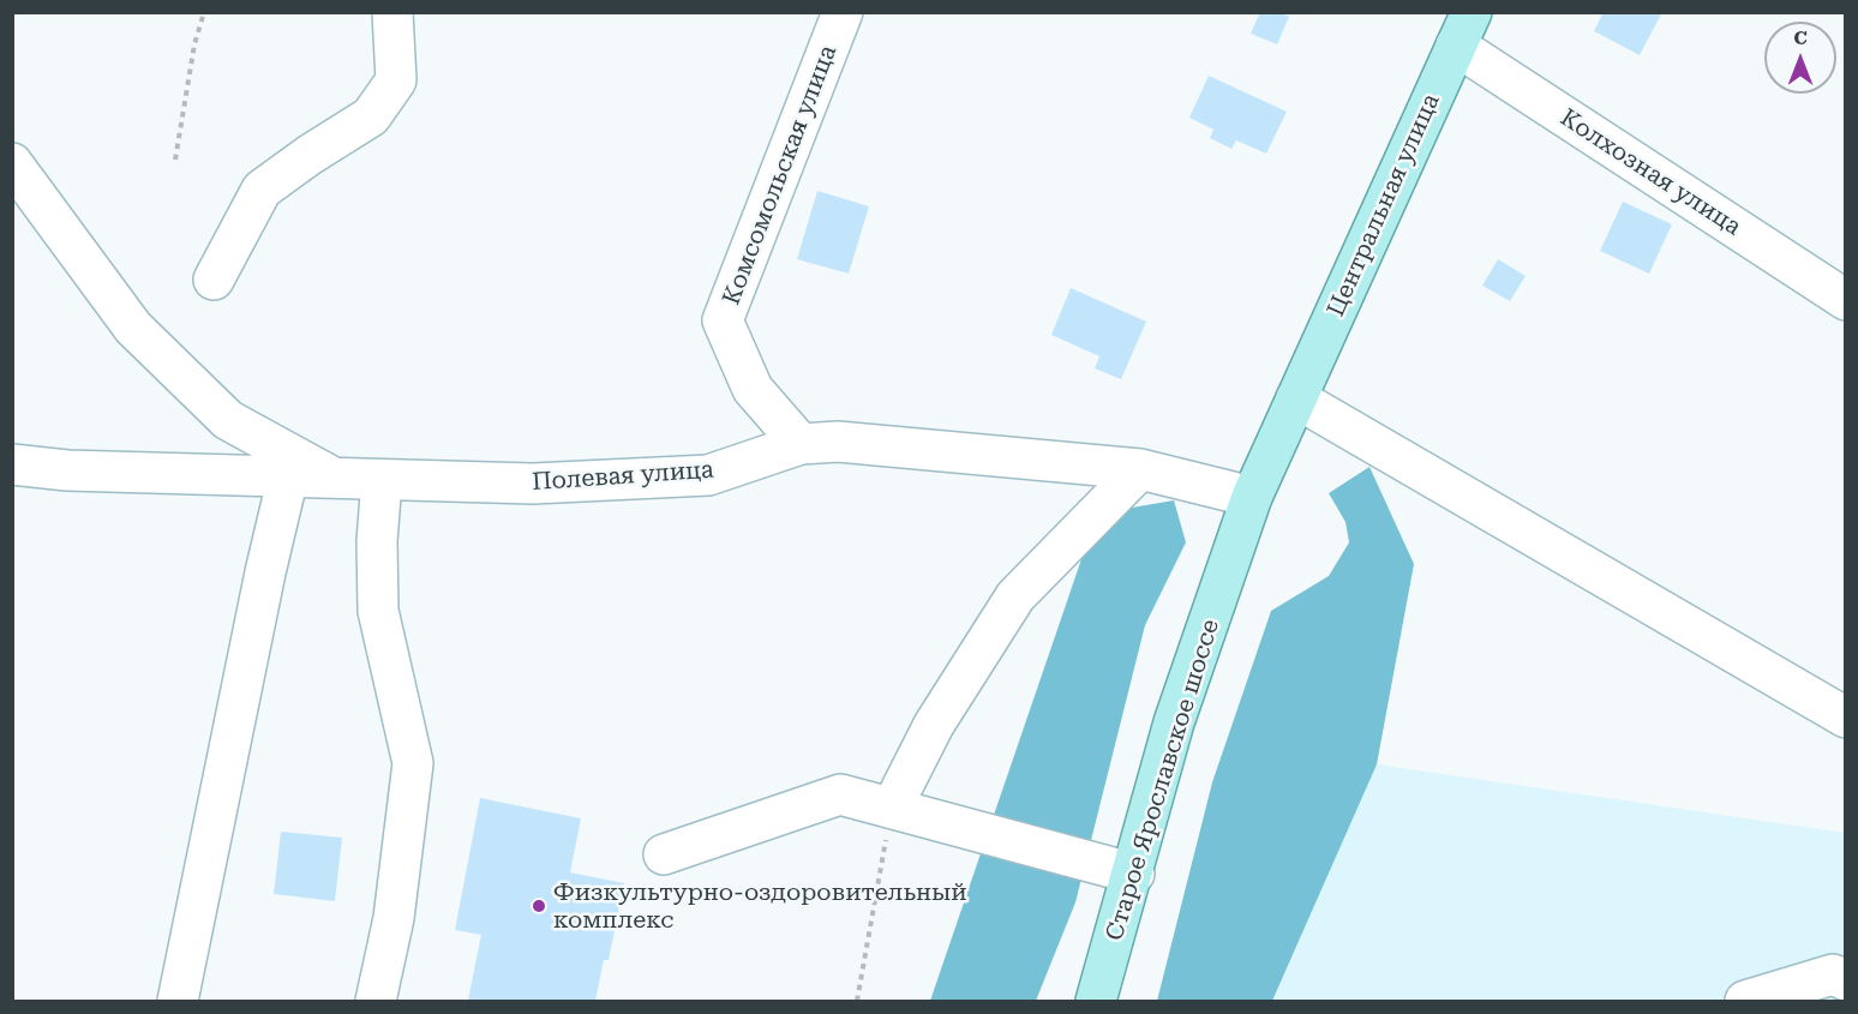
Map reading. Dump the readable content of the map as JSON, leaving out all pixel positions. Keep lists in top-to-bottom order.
{
  "streets": {
    "main road": ["Центральная улица", "Старое Ярославское шоссе"],
    "street": ["Колхозная улица", "Комсомольская улица", "Полевая улица"]
  },
  "crossings": [
    ["Колхозная улица", "Центральная улица"],
    ["Комсомольская улица", "Полевая улица"],
    ["Центральная улица", "Старое Ярославское шоссе"],
    ["Полевая улица", "Старое Ярославское шоссе"]
  ],
  "places": ["Физкультурно-оздоровительный комплекс"],
  "north": "top"
}
